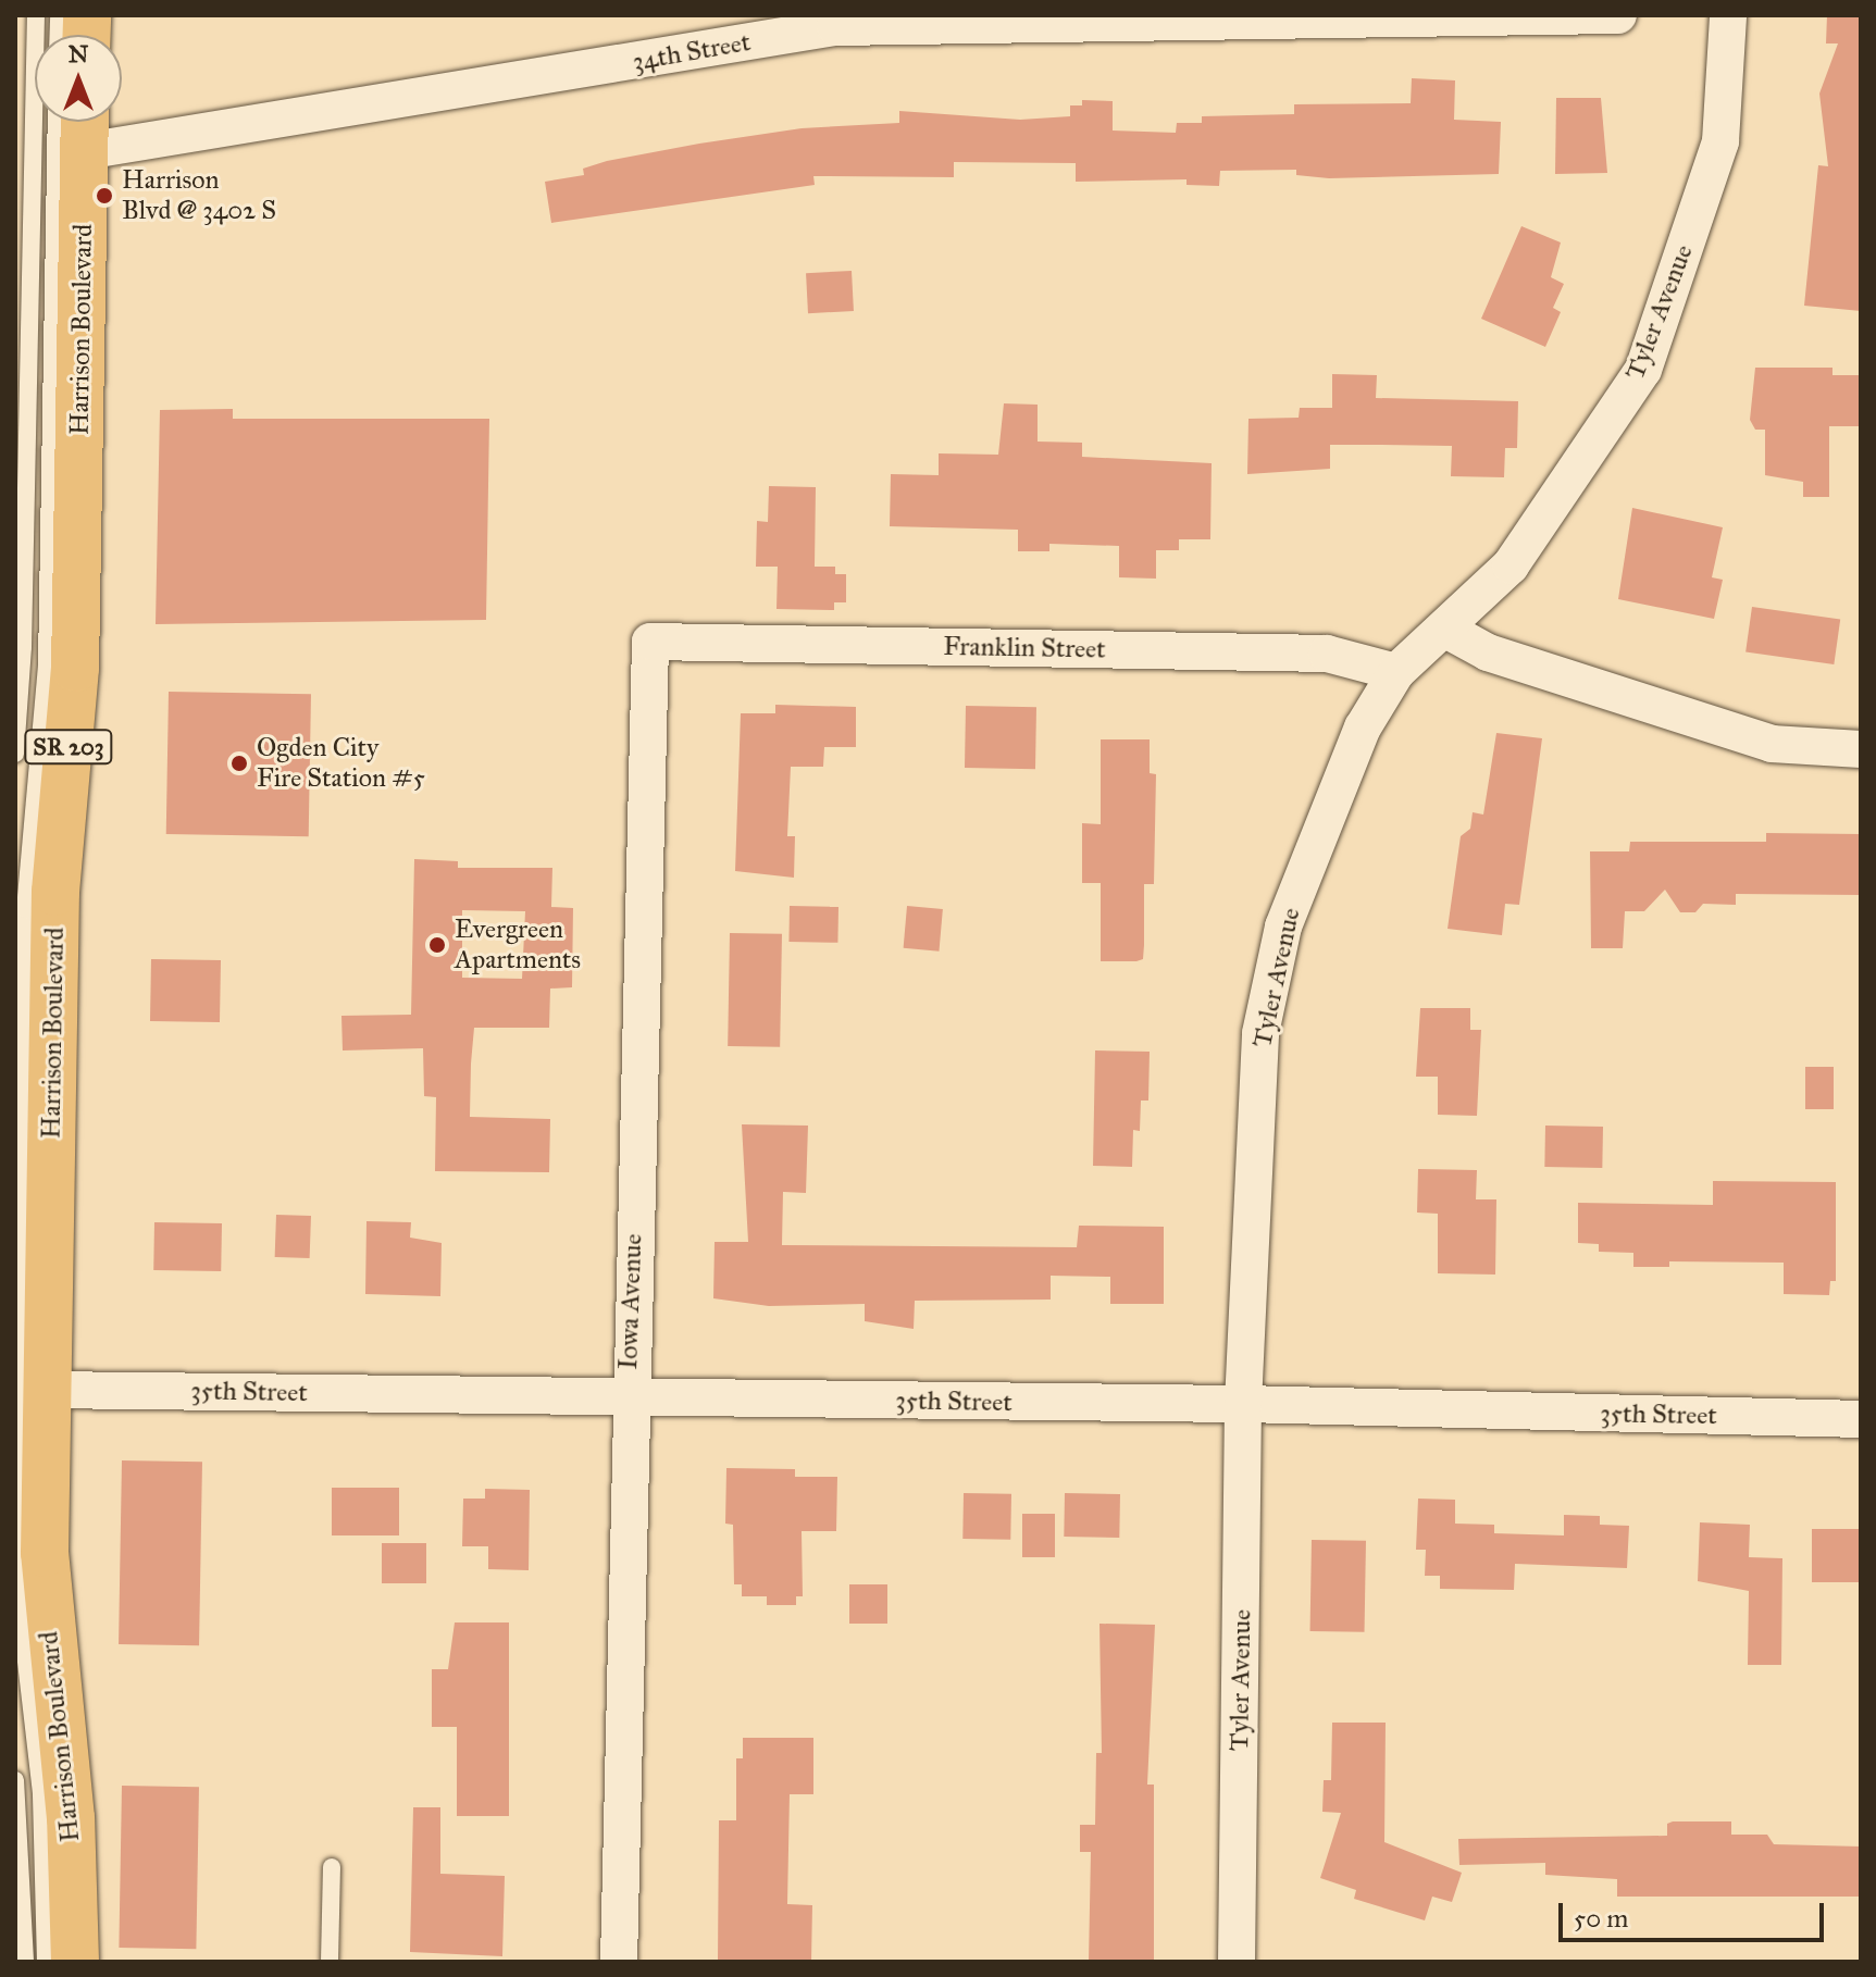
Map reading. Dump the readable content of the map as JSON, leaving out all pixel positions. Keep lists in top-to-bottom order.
{
  "streets": {
    "main road": ["Harrison Boulevard", "SR 203"],
    "street": [
      "34th Street",
      "Tyler Avenue",
      "Franklin Street",
      "Iowa Avenue",
      "35th Street"
    ]
  },
  "crossings": [
    ["34th Street", "Harrison Boulevard"],
    ["Tyler Avenue", "Franklin Street"],
    ["Tyler Avenue", "35th Street"],
    ["Harrison Boulevard", "35th Street"],
    ["Franklin Street", "Iowa Avenue"],
    ["Iowa Avenue", "35th Street"]
  ],
  "places": ["Harrison Blvd @ 3402 S", "Ogden City Fire Station #5", "Evergreen Apartments"],
  "scale_bar": "50 m",
  "north": "top"
}
